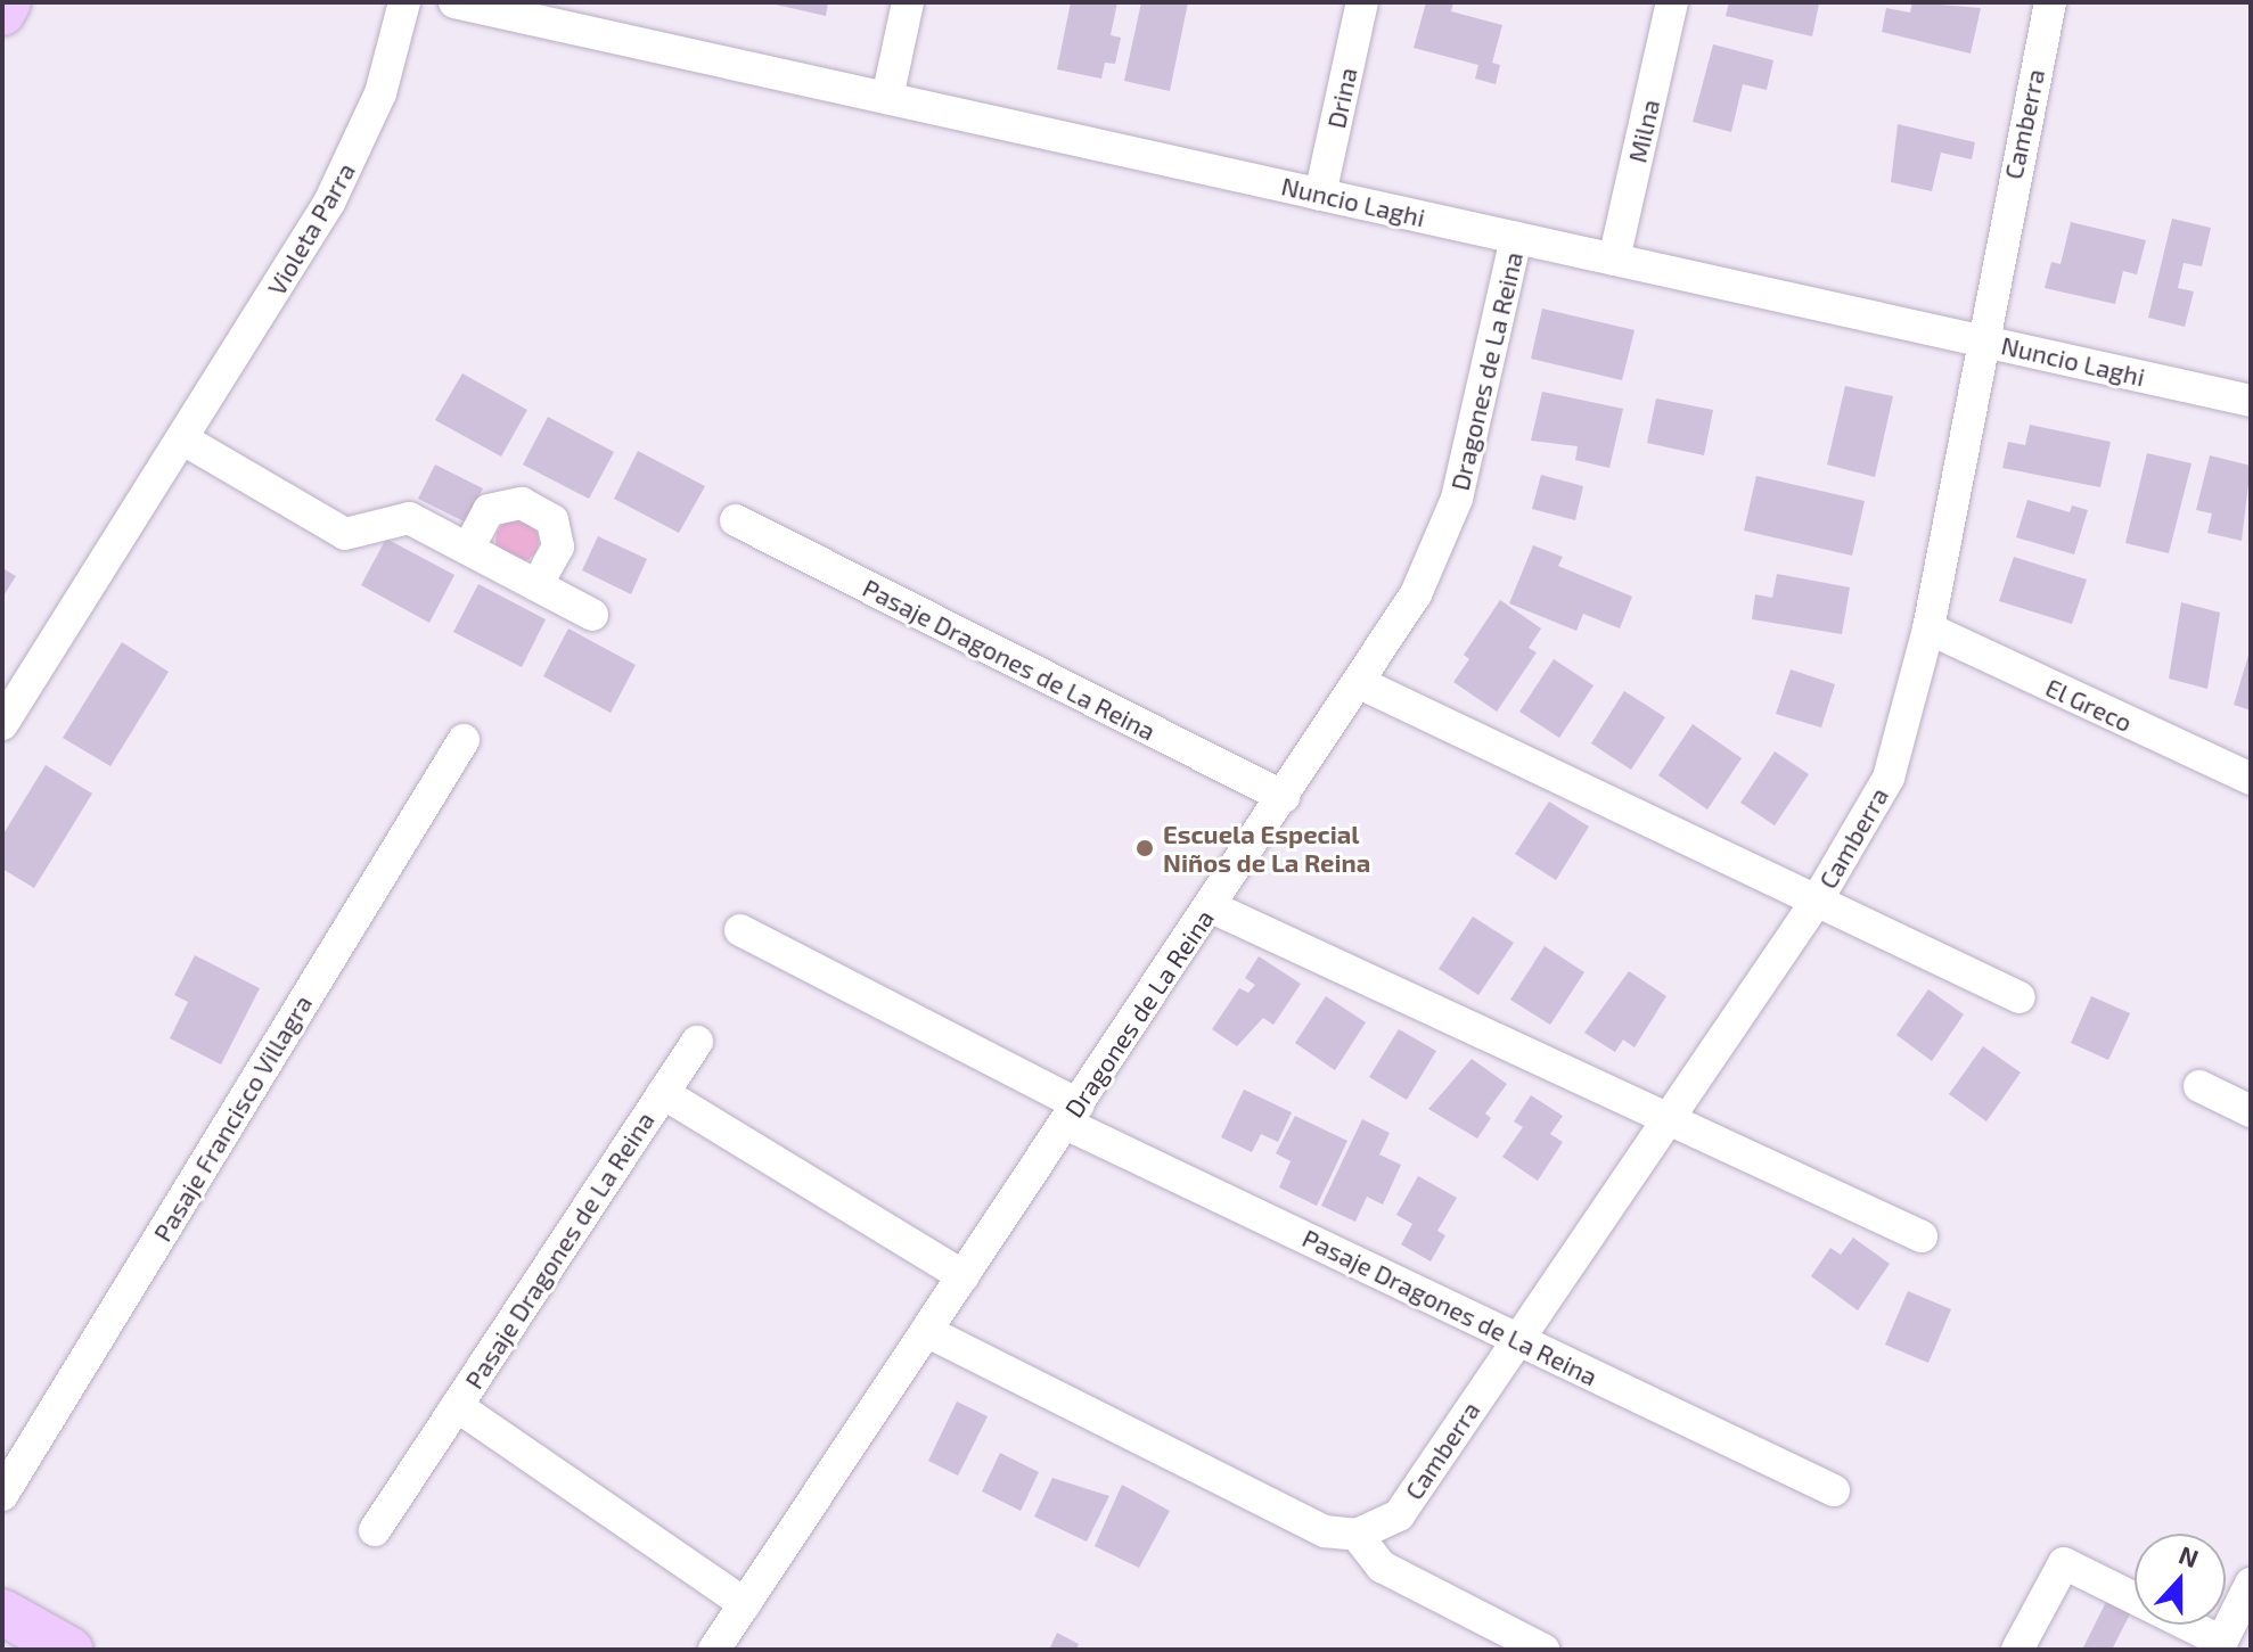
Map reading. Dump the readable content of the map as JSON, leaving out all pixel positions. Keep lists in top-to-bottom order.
{
  "streets": {
    "street": [
      "Drina",
      "Camberra",
      "Milna",
      "Nuncio Laghi",
      "Violeta Parra",
      "Dragones de La Reina",
      "Pasaje Dragones de La Reina",
      "El Greco",
      "Pasaje Francisco Villagra"
    ]
  },
  "crossings": [
    ["Drina", "Nuncio Laghi"],
    ["Camberra", "Nuncio Laghi"],
    ["Camberra", "Pasaje Dragones de La Reina"],
    ["Camberra", "El Greco"],
    ["Milna", "Nuncio Laghi"],
    ["Nuncio Laghi", "Dragones de La Reina"],
    ["Dragones de La Reina", "Pasaje Dragones de La Reina"]
  ],
  "places": ["Escuela Especial Niños de La Reina"],
  "north": "top"
}
